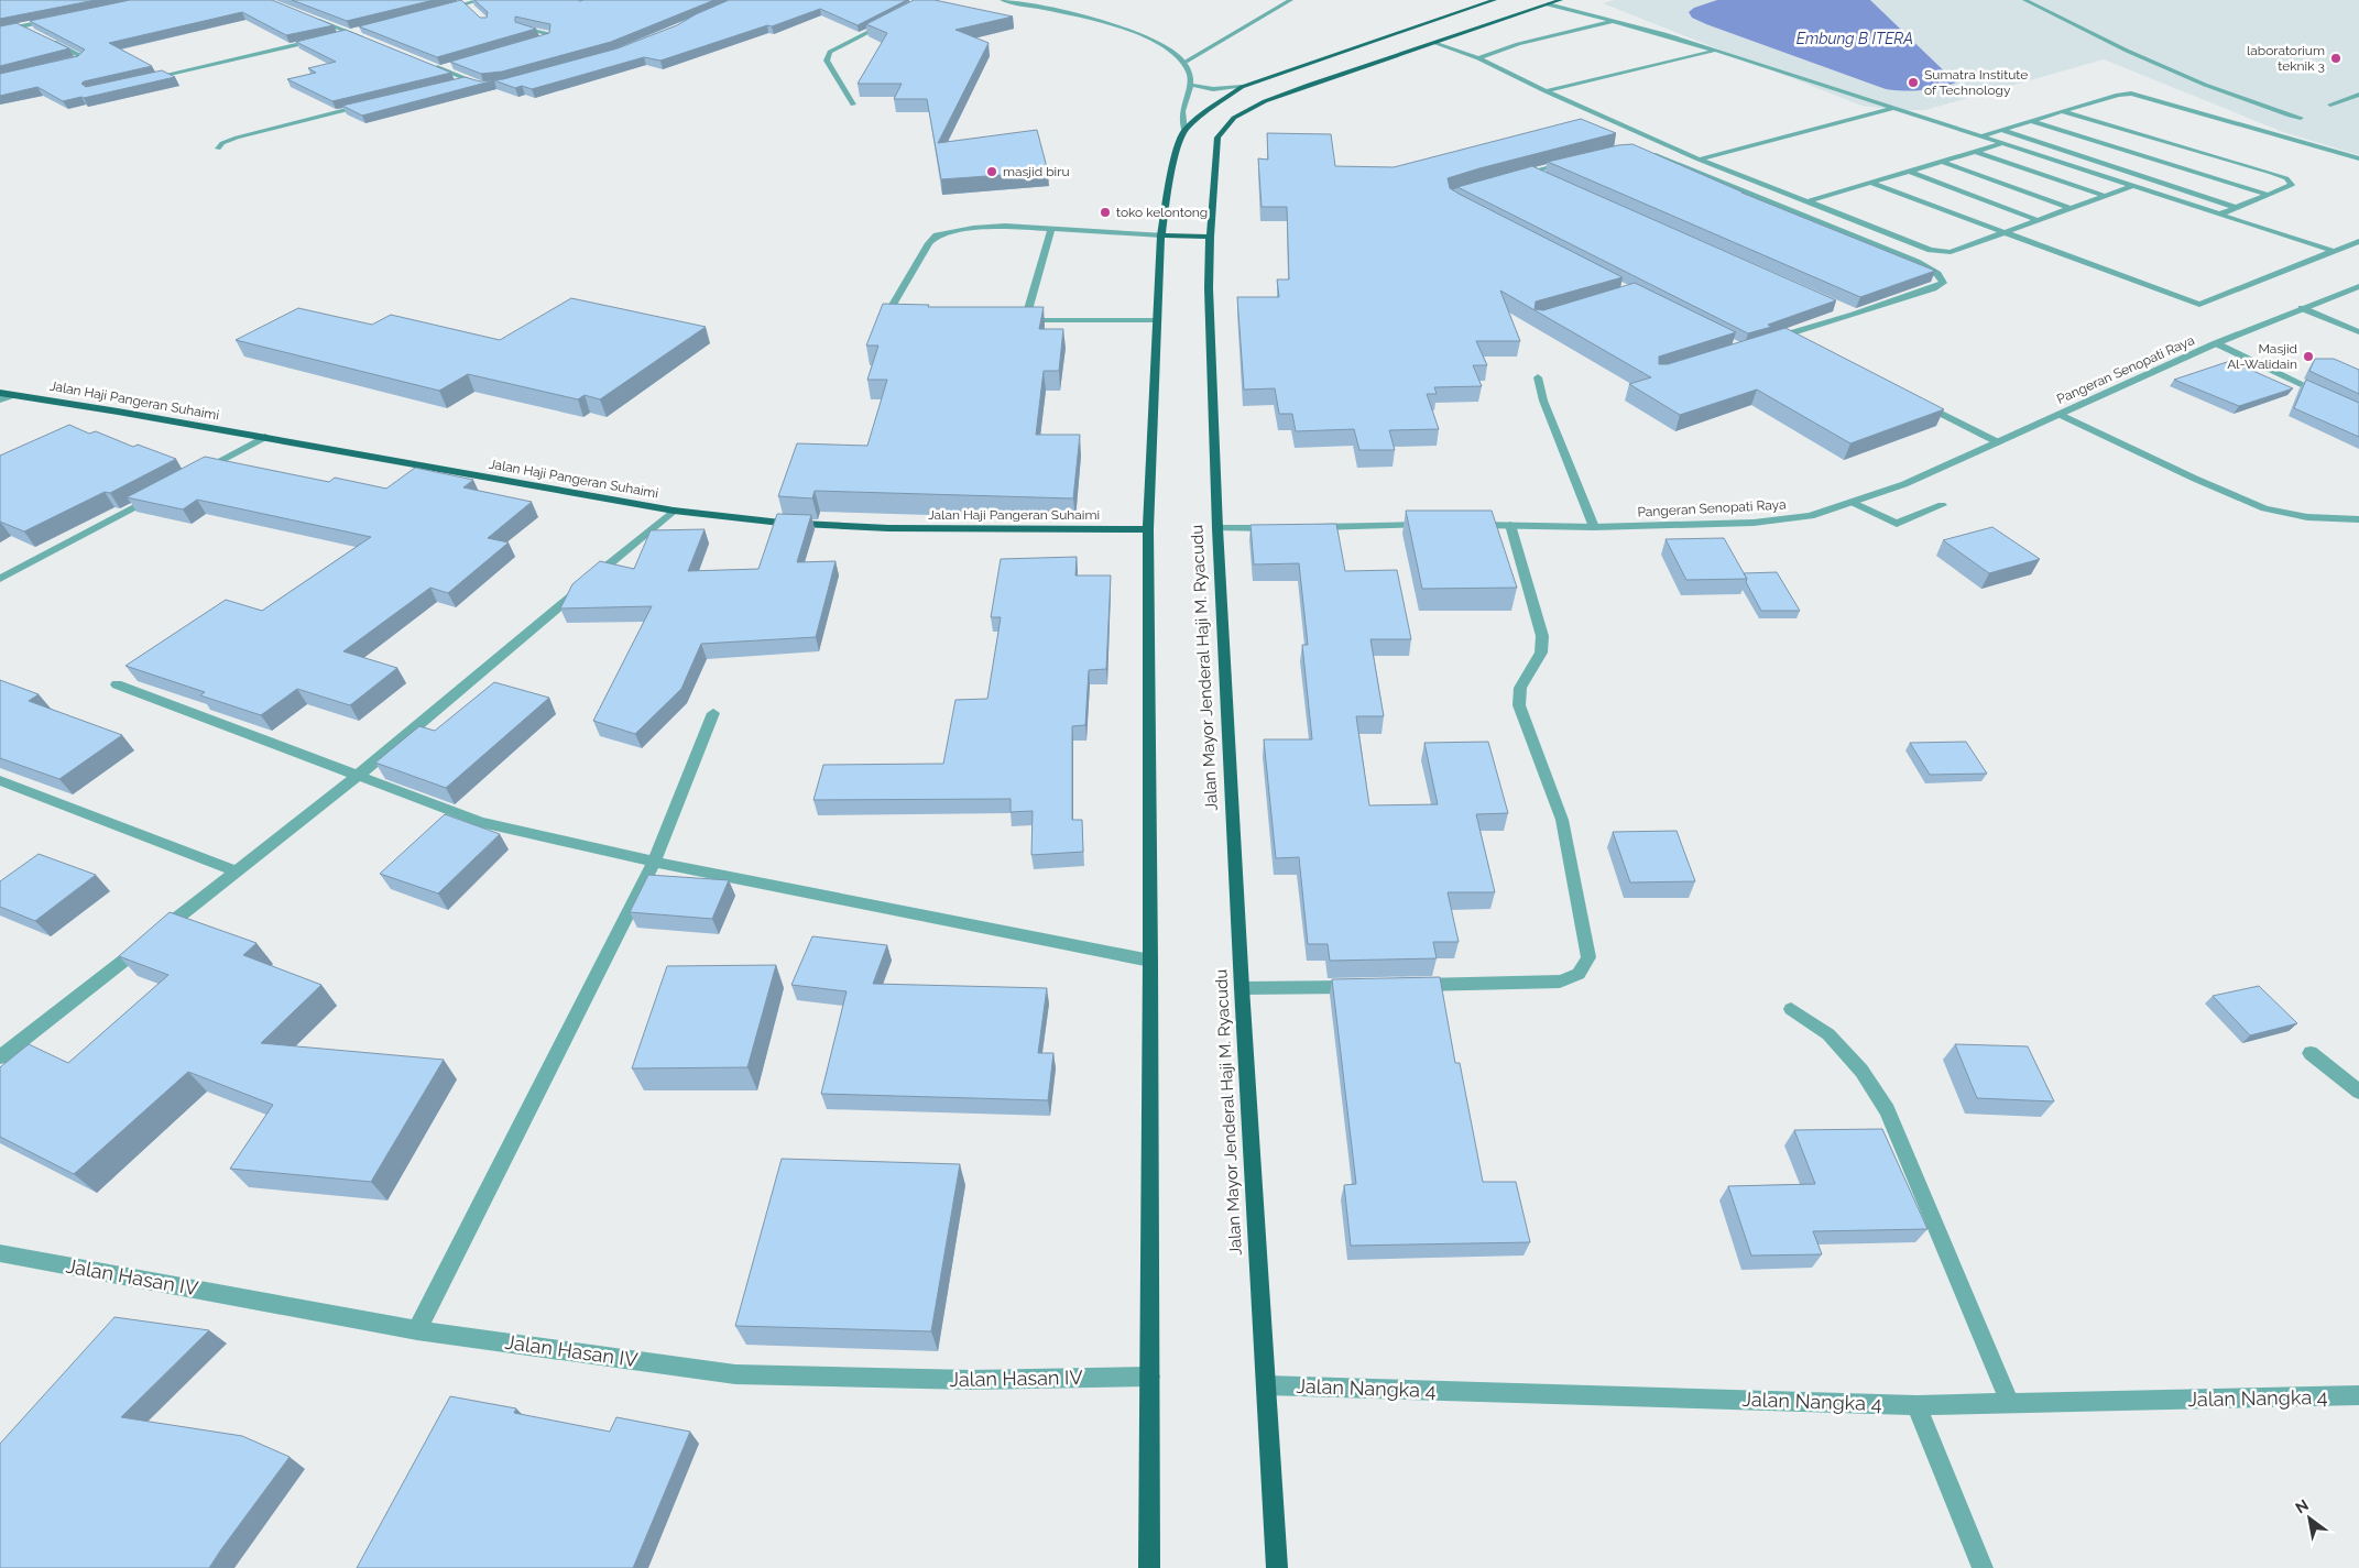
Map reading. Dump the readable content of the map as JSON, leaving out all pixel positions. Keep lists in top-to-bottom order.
{
  "streets": {
    "main road": ["Jalan Haji Pangeran Suhaimi", "Jalan Mayor Jenderal Haji M. Ryacudu"],
    "street": ["Pangeran Senopati Raya", "Jalan Hasan IV", "Jalan Nangka 4"]
  },
  "crossings": [
    ["Jalan Mayor Jenderal Haji M. Ryacudu", "Jalan Nangka 4"]
  ],
  "water": ["Embung B ITERA"],
  "places": [
    "laboratorium teknik 3",
    "Sumatra Institute of Technology",
    "masjid biru",
    "toko kelontong",
    "Masjid Al-Walidain"
  ],
  "north": "top left"
}
